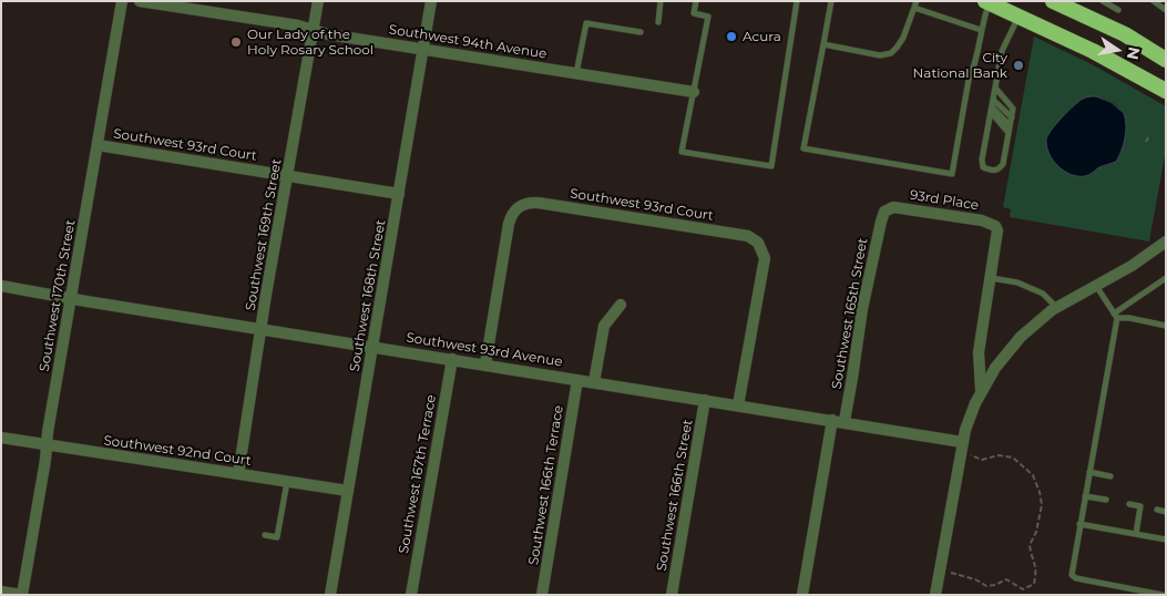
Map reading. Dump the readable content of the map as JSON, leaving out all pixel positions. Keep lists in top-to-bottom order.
{
  "streets": {
    "street": [
      "Southwest 94th Avenue",
      "Southwest 93rd Court",
      "93rd Place",
      "Southwest 169th Street",
      "Southwest 170th Street",
      "Southwest 168th Street",
      "Southwest 165th Street",
      "Southwest 93rd Avenue",
      "Southwest 92nd Court",
      "Southwest 167th Terrace",
      "Southwest 166th Terrace",
      "Southwest 166th Street"
    ]
  },
  "crossings": [
    ["Southwest 94th Avenue", "Southwest 169th Street"],
    ["Southwest 94th Avenue", "Southwest 168th Street"],
    ["Southwest 93rd Court", "Southwest 169th Street"],
    ["Southwest 93rd Court", "Southwest 170th Street"],
    ["Southwest 93rd Court", "Southwest 168th Street"],
    ["Southwest 93rd Court", "Southwest 93rd Avenue"],
    ["93rd Place", "Southwest 165th Street"],
    ["Southwest 169th Street", "Southwest 93rd Avenue"],
    ["Southwest 169th Street", "Southwest 92nd Court"],
    ["Southwest 170th Street", "Southwest 93rd Avenue"],
    ["Southwest 170th Street", "Southwest 92nd Court"],
    ["Southwest 168th Street", "Southwest 93rd Avenue"],
    ["Southwest 168th Street", "Southwest 92nd Court"],
    ["Southwest 165th Street", "Southwest 93rd Avenue"],
    ["Southwest 93rd Avenue", "Southwest 167th Terrace"],
    ["Southwest 93rd Avenue", "Southwest 166th Terrace"],
    ["Southwest 93rd Avenue", "Southwest 166th Street"]
  ],
  "places": ["Acura", "Our Lady of the Holy Rosary School", "City National Bank"],
  "north": "right"
}
